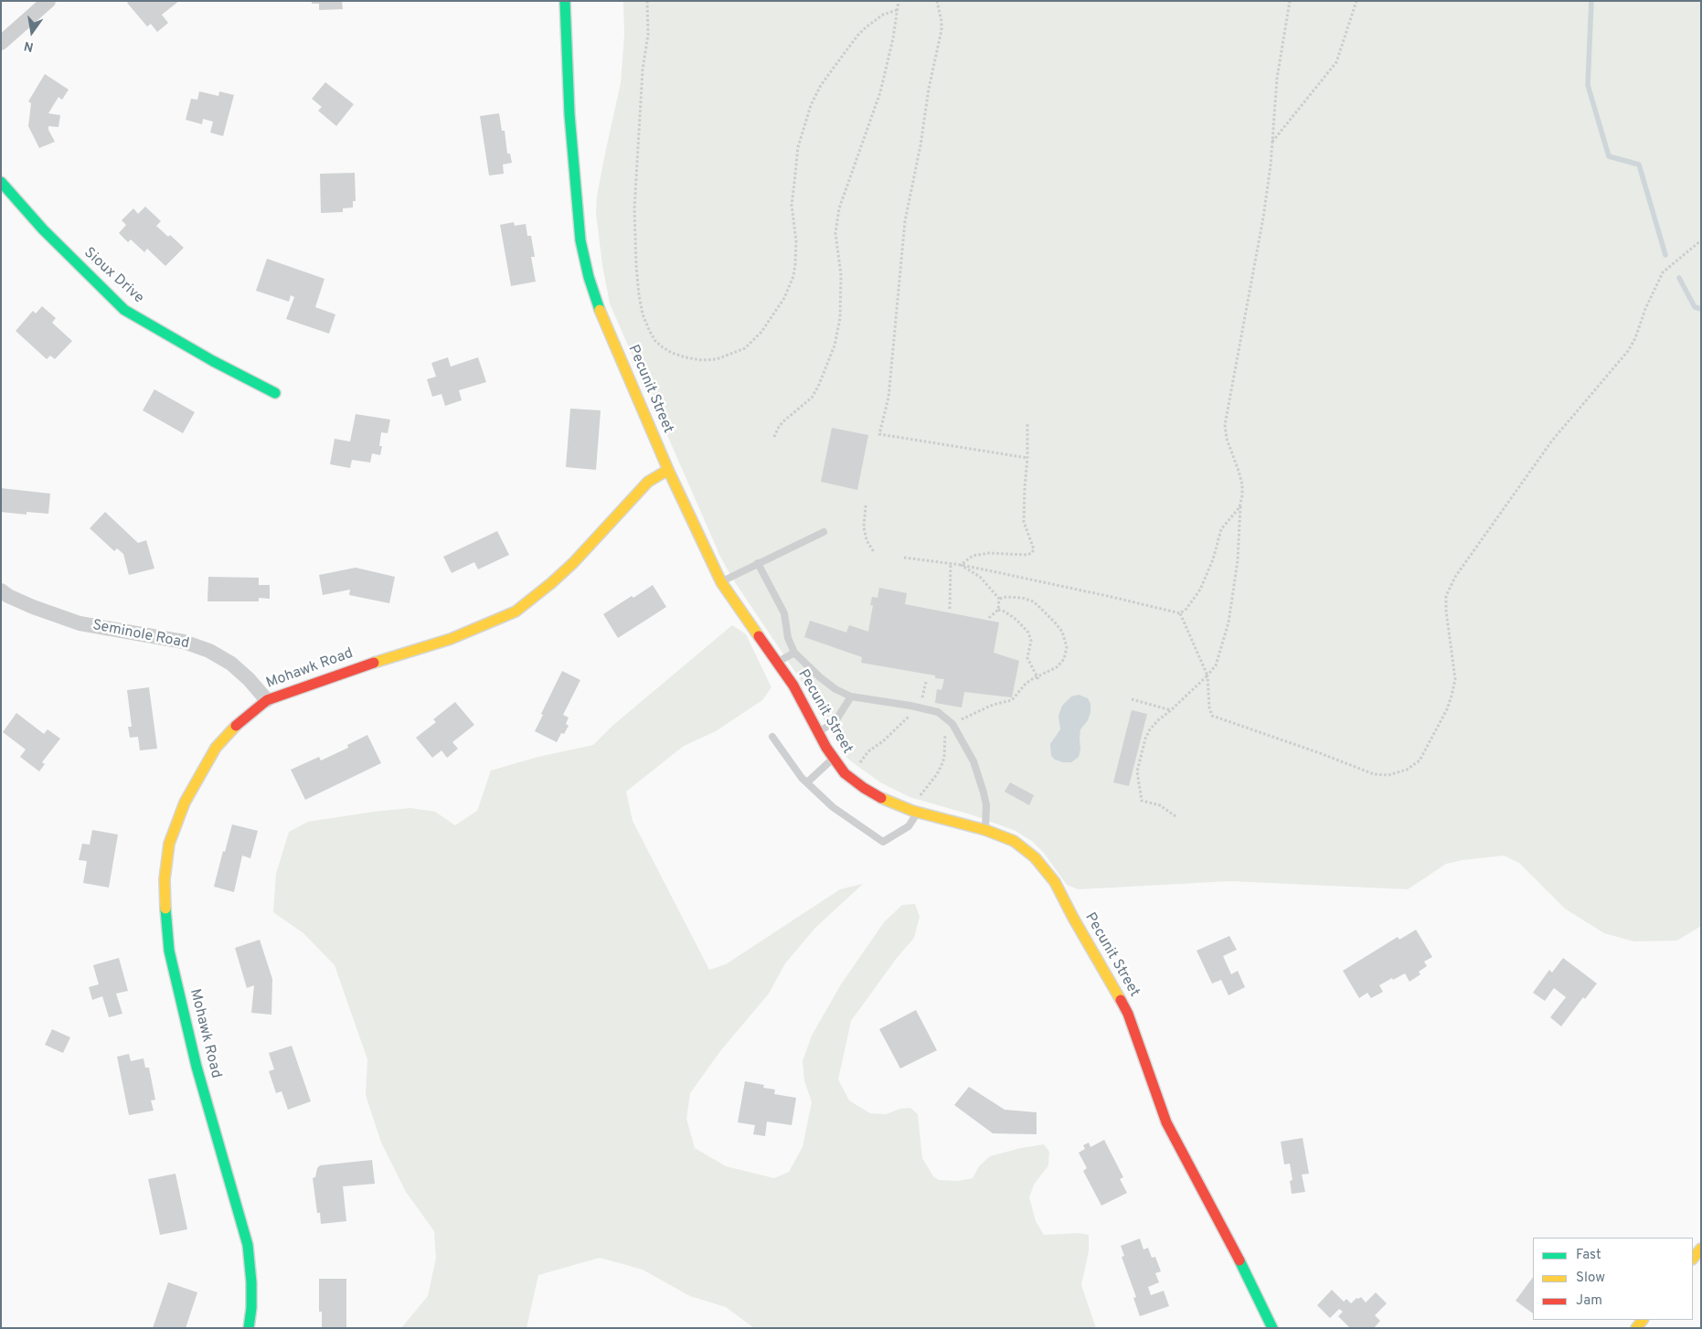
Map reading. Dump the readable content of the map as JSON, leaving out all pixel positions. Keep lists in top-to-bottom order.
{
  "streets": {
    "street": [
      "Sioux Drive",
      "Pecunit Street",
      "Seminole Road",
      "Mohawk Road"
    ]
  },
  "crossings": [
    ["Pecunit Street", "Mohawk Road"],
    ["Seminole Road", "Mohawk Road"]
  ],
  "legend": ["Fast", "Slow", "Jam"],
  "north": "bottom"
}
